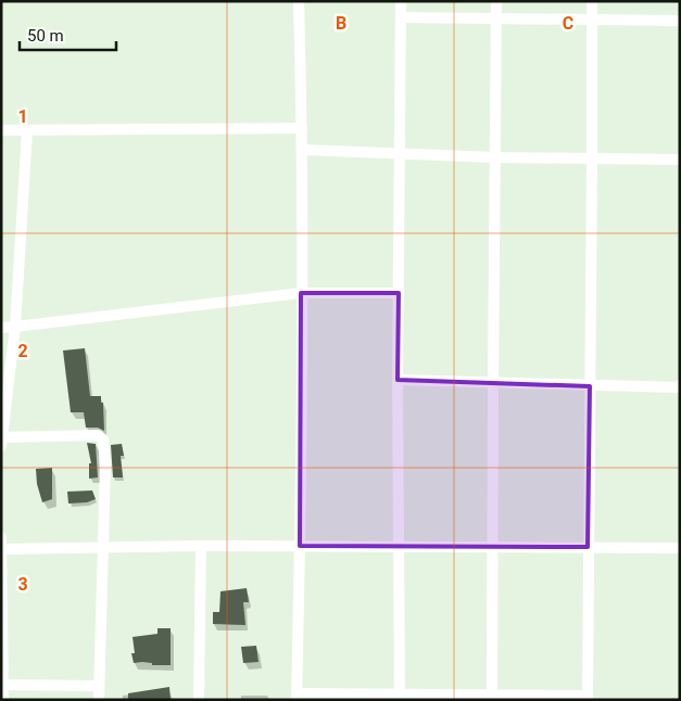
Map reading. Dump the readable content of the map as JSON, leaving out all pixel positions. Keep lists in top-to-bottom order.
{
  "scale_bar": "50 m",
  "grid": {
    "columns": ["B", "C"],
    "rows": ["1", "2", "3"]
  }
}
